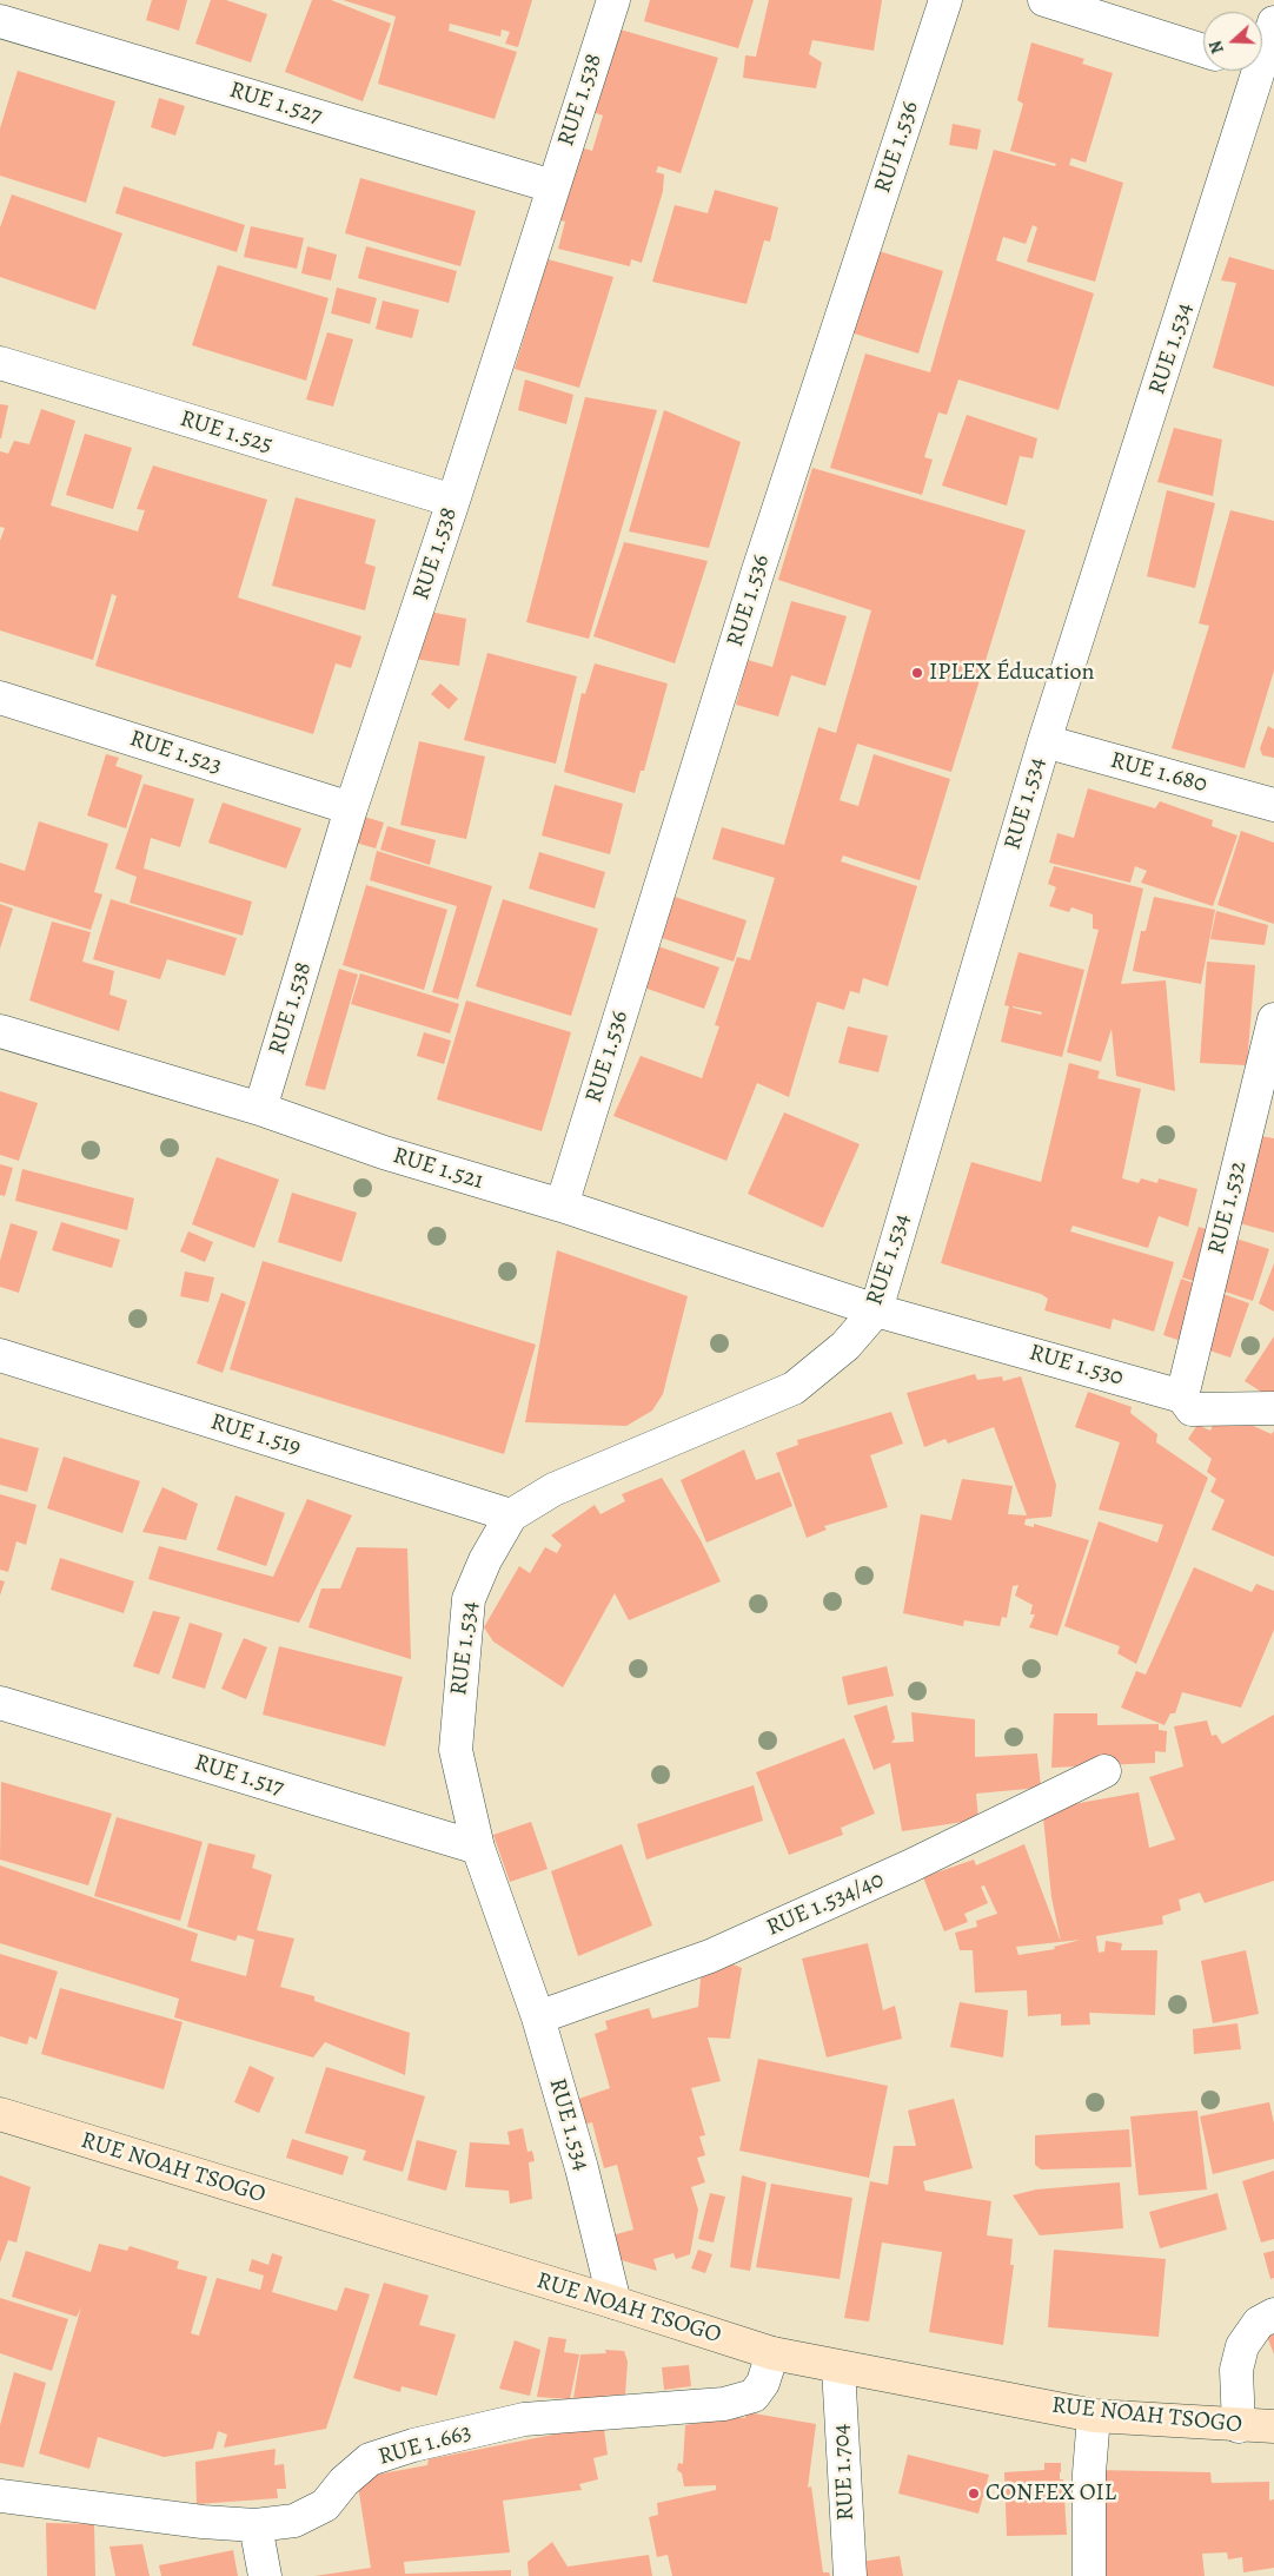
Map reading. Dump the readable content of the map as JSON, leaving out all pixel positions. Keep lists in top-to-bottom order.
{
  "streets": {
    "main road": ["RUE NOAH TSOGO"],
    "street": [
      "RUE 1.538",
      "RUE 1.527",
      "RUE 1.536",
      "RUE 1.534",
      "RUE 1.525",
      "RUE 1.523",
      "RUE 1.680",
      "RUE 1.521",
      "RUE 1.532",
      "RUE 1.530",
      "RUE 1.519",
      "RUE 1.517",
      "RUE 1.534/40",
      "RUE 1.663",
      "RUE 1.704"
    ]
  },
  "crossings": [
    ["RUE 1.538", "RUE 1.527"],
    ["RUE 1.538", "RUE 1.525"],
    ["RUE 1.538", "RUE 1.523"],
    ["RUE 1.538", "RUE 1.521"],
    ["RUE 1.536", "RUE 1.521"],
    ["RUE 1.534", "RUE 1.680"],
    ["RUE 1.534", "RUE 1.521"],
    ["RUE 1.534", "RUE 1.530"],
    ["RUE 1.534", "RUE 1.519"],
    ["RUE 1.534", "RUE 1.517"],
    ["RUE 1.534", "RUE 1.534/40"],
    ["RUE 1.534", "RUE NOAH TSOGO"],
    ["RUE 1.521", "RUE 1.530"],
    ["RUE 1.532", "RUE 1.530"],
    ["RUE NOAH TSOGO", "RUE 1.663"],
    ["RUE NOAH TSOGO", "RUE 1.704"]
  ],
  "places": ["IPLEX Éducation", "CONFEX OIL"],
  "north": "left"
}
